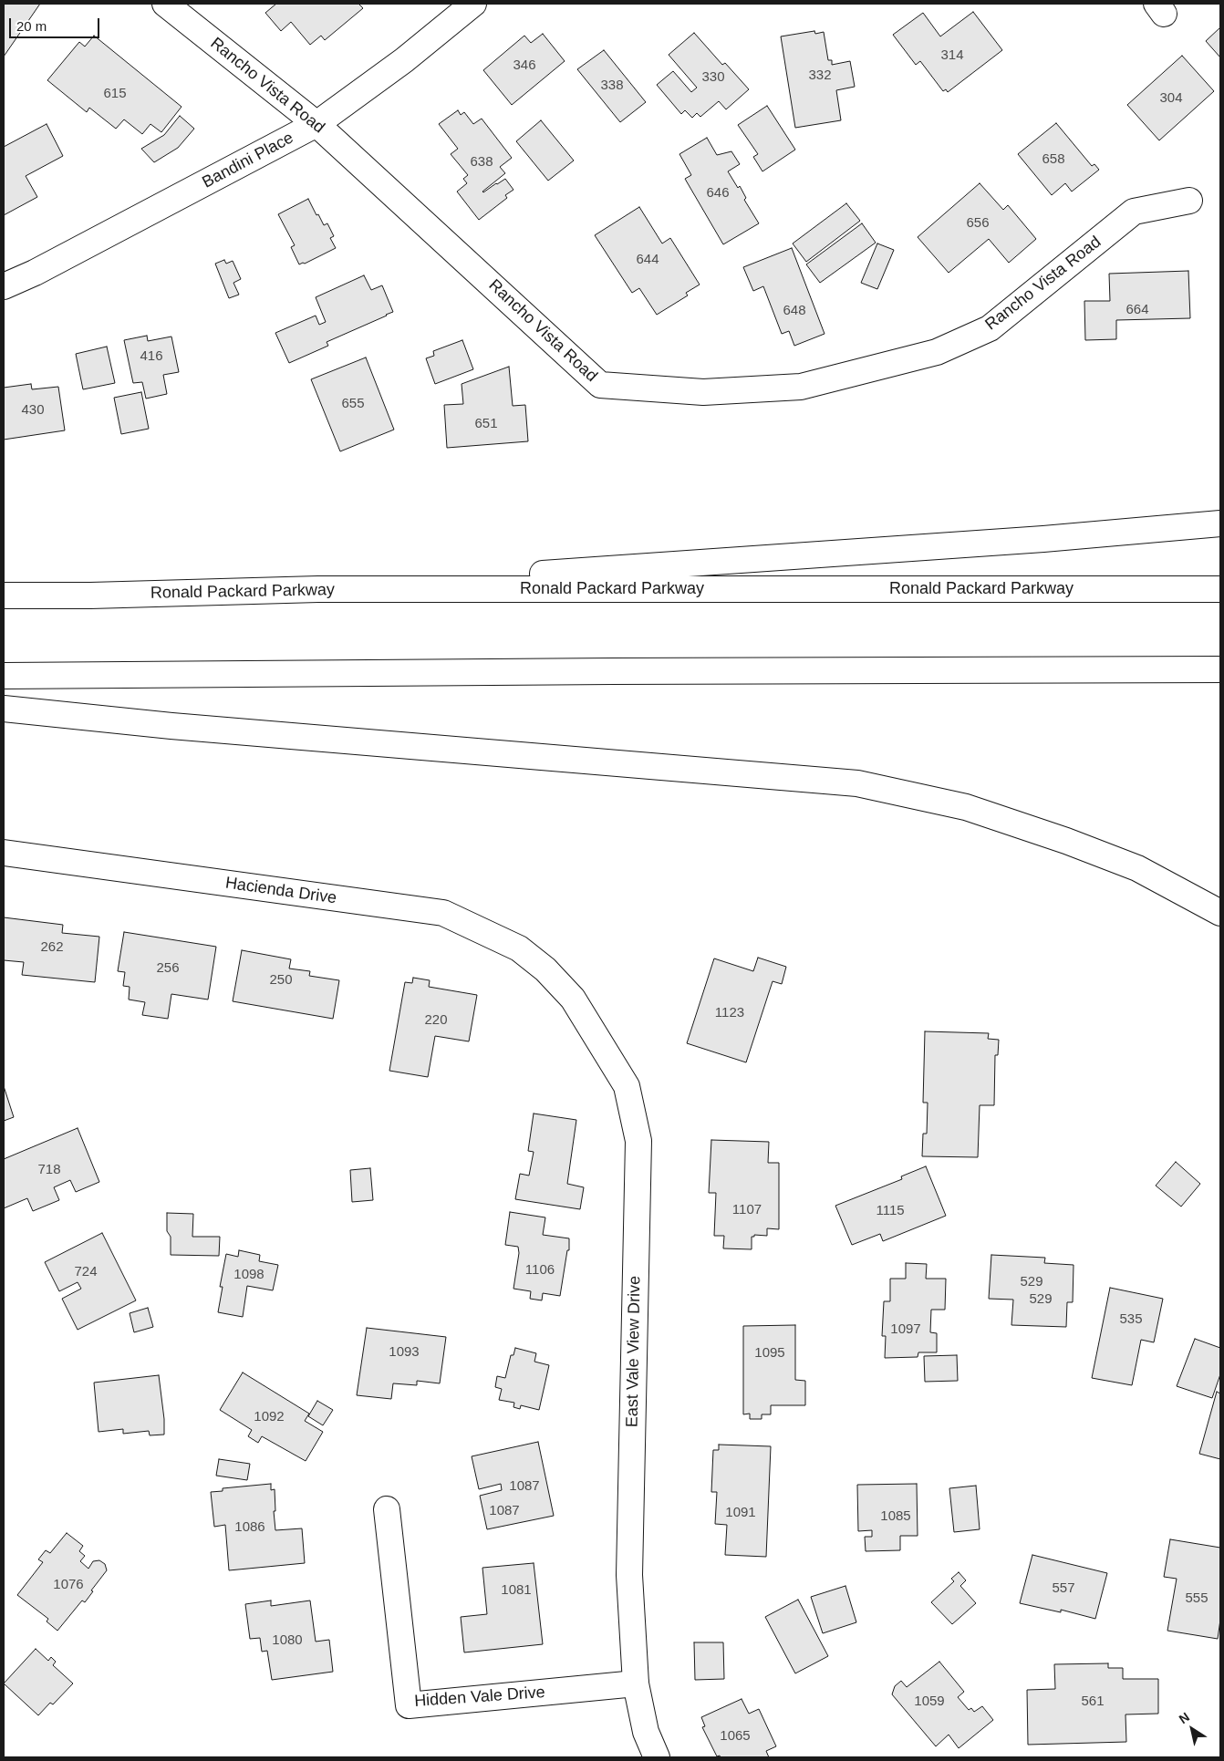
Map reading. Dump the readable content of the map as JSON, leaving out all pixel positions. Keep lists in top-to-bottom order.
{
  "streets": {
    "main road": [
      "Rancho Vista Road",
      "Bandini Place",
      "Ronald Packard Parkway",
      "Hacienda Drive",
      "East Vale View Drive",
      "Hidden Vale Drive"
    ]
  },
  "crossings": [
    ["Rancho Vista Road", "Bandini Place"],
    ["Hacienda Drive", "East Vale View Drive"],
    ["East Vale View Drive", "Hidden Vale Drive"]
  ],
  "house_numbers": [
    "314",
    "346",
    "332",
    "330",
    "338",
    "615",
    "304",
    "658",
    "638",
    "646",
    "656",
    "644",
    "664",
    "648",
    "416",
    "655",
    "430",
    "651",
    "262",
    "256",
    "250",
    "1123",
    "220",
    "718",
    "1107",
    "1115",
    "1106",
    "724",
    "1098",
    "529",
    "529",
    "535",
    "1097",
    "1093",
    "1095",
    "1092",
    "1087",
    "1087",
    "1091",
    "1085",
    "1086",
    "1076",
    "557",
    "1081",
    "555",
    "1080",
    "1059",
    "561",
    "1065"
  ],
  "scale_bar": "20 m",
  "north": "top left"
}
